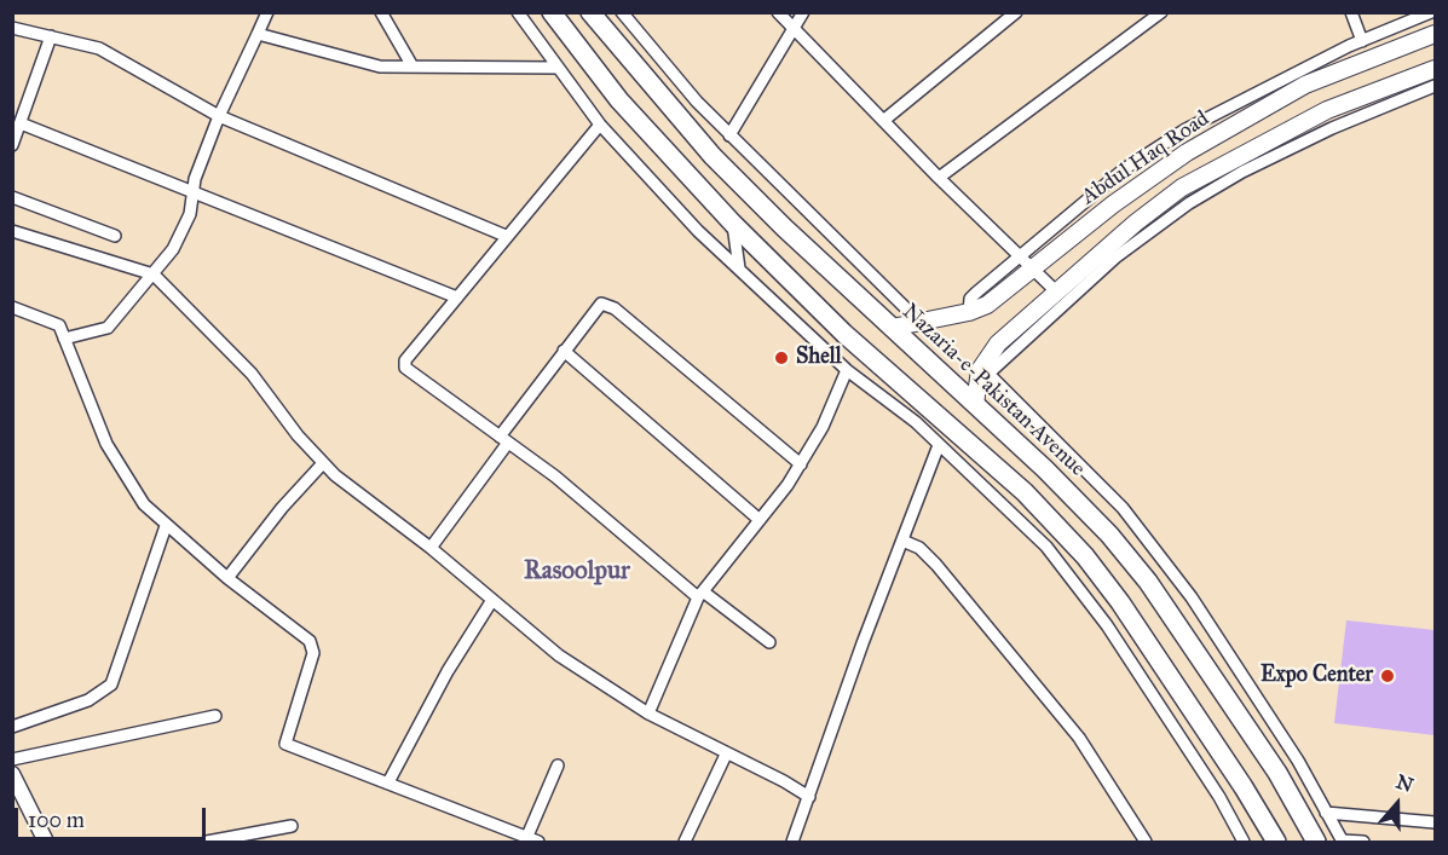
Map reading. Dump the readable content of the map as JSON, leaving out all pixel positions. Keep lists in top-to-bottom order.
{
  "streets": {
    "main road": ["Abdul Haq Road", "Nazaria-e-Pakistan Avenue"]
  },
  "crossings": [
    ["Abdul Haq Road", "Nazaria-e-Pakistan Avenue"]
  ],
  "districts": ["Rasoolpur"],
  "places": ["Shell", "Expo Center"],
  "scale_bar": "100 m",
  "north": "top"
}
